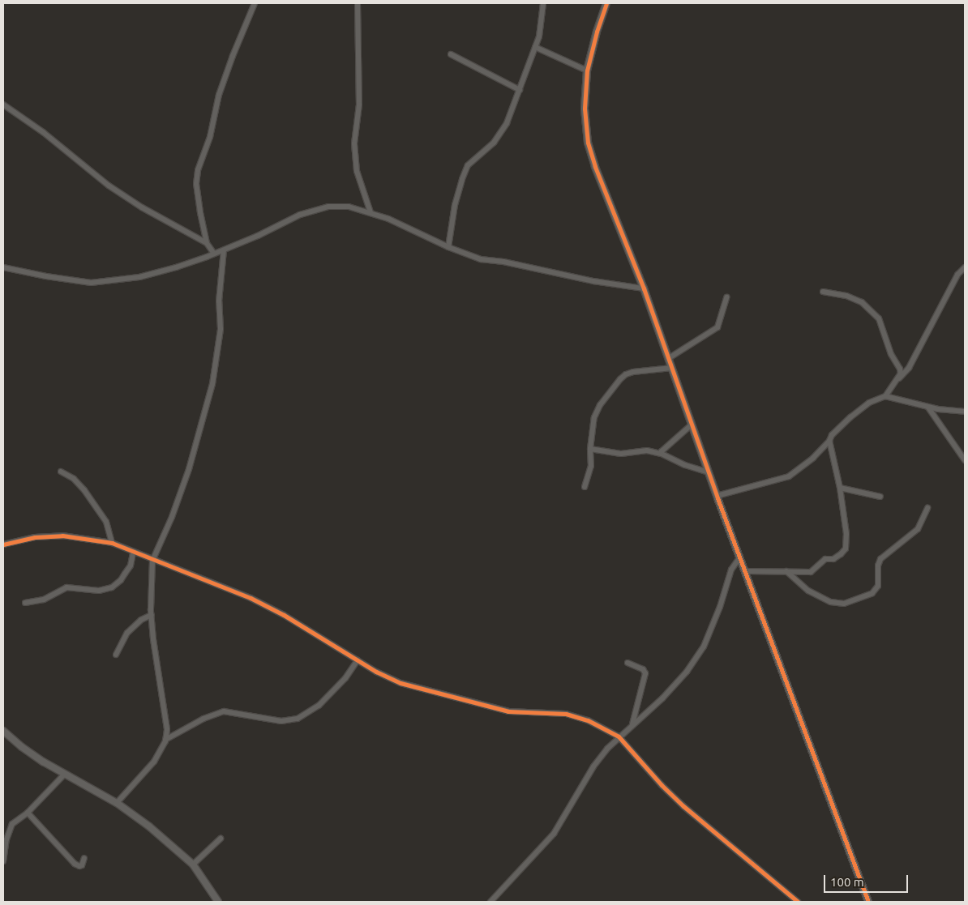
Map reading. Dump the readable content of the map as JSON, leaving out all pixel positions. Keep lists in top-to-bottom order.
{
  "scale_bar": "100 m"
}
